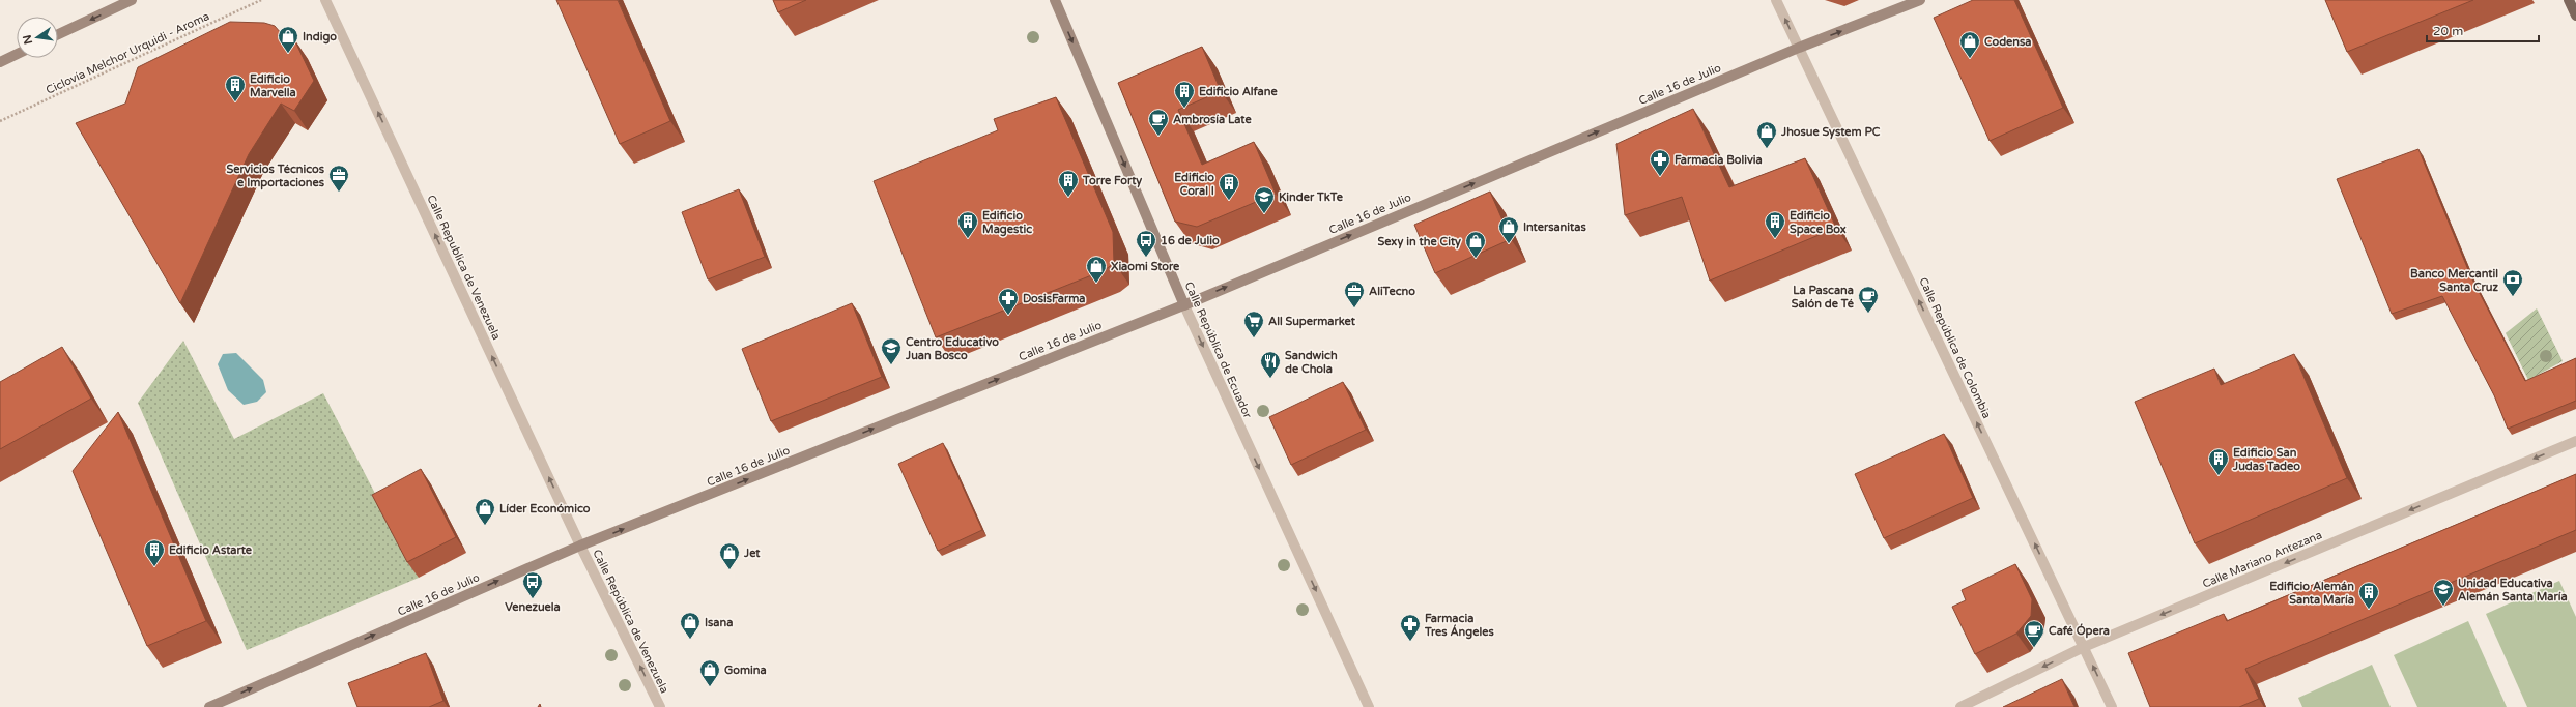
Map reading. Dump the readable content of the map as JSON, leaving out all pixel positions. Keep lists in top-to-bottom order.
{
  "streets": {
    "main road": ["Calle 16 de Julio", "Calle República de Ecuador"],
    "street": [
      "Calle Republica de Venezuela",
      "Calle República de Colombia",
      "Calle Mariano Antezana",
      "Calle República de Venezuela"
    ],
    "path": ["Ciclovía Melchor Urquidi - Aroma"]
  },
  "crossings": [
    ["Calle 16 de Julio", "Calle Republica de Venezuela"],
    ["Calle 16 de Julio", "Calle República de Colombia"],
    ["Calle 16 de Julio", "Calle República de Ecuador"],
    ["Calle 16 de Julio", "Calle República de Venezuela"],
    ["Calle Republica de Venezuela", "Calle República de Venezuela"],
    ["Calle República de Colombia", "Calle Mariano Antezana"]
  ],
  "one_way": [
    "Calle 16 de Julio",
    "Calle Republica de Venezuela",
    "Calle República de Colombia",
    "Calle República de Ecuador",
    "Calle Mariano Antezana",
    "Calle República de Venezuela"
  ],
  "places": {
    "shop": [
      "Indigo",
      "Codensa",
      "Jhosue System PC",
      "Intersanitas",
      "Sexy in the City",
      "Xiaomi Store",
      "Líder Económico",
      "Jet",
      "Isana",
      "Gomina"
    ],
    "building": [
      "Edificio Marvella",
      "Edificio Alfane",
      "Torre Forty",
      "Edificio Coral I",
      "Edificio Magestic",
      "Edificio Space Box",
      "Edificio San Judas Tadeo",
      "Edificio Astarte",
      "Edificio Alemán Santa María"
    ],
    "cafe": ["Ambrosía Late", "La Pascana Salón de Té", "Café Ópera"],
    "pharmacy": ["Farmacia Bolivia", "DosisFarma", "Farmacia Tres Ángeles"],
    "office": ["Servicios Técnicos e Importaciones", "AliTecno"],
    "school or university": ["Kinder TkTe", "Centro Educativo Juan Bosco", "Unidad Educativa Alemán Santa María"],
    "bus stop": ["16 de Julio", "Venezuela"],
    "bank": ["Banco Mercantil Santa Cruz"],
    "supermarket": ["All Supermarket"],
    "restaurant": ["Sandwich de Chola"]
  },
  "scale_bar": "20 m",
  "north": "left"
}
